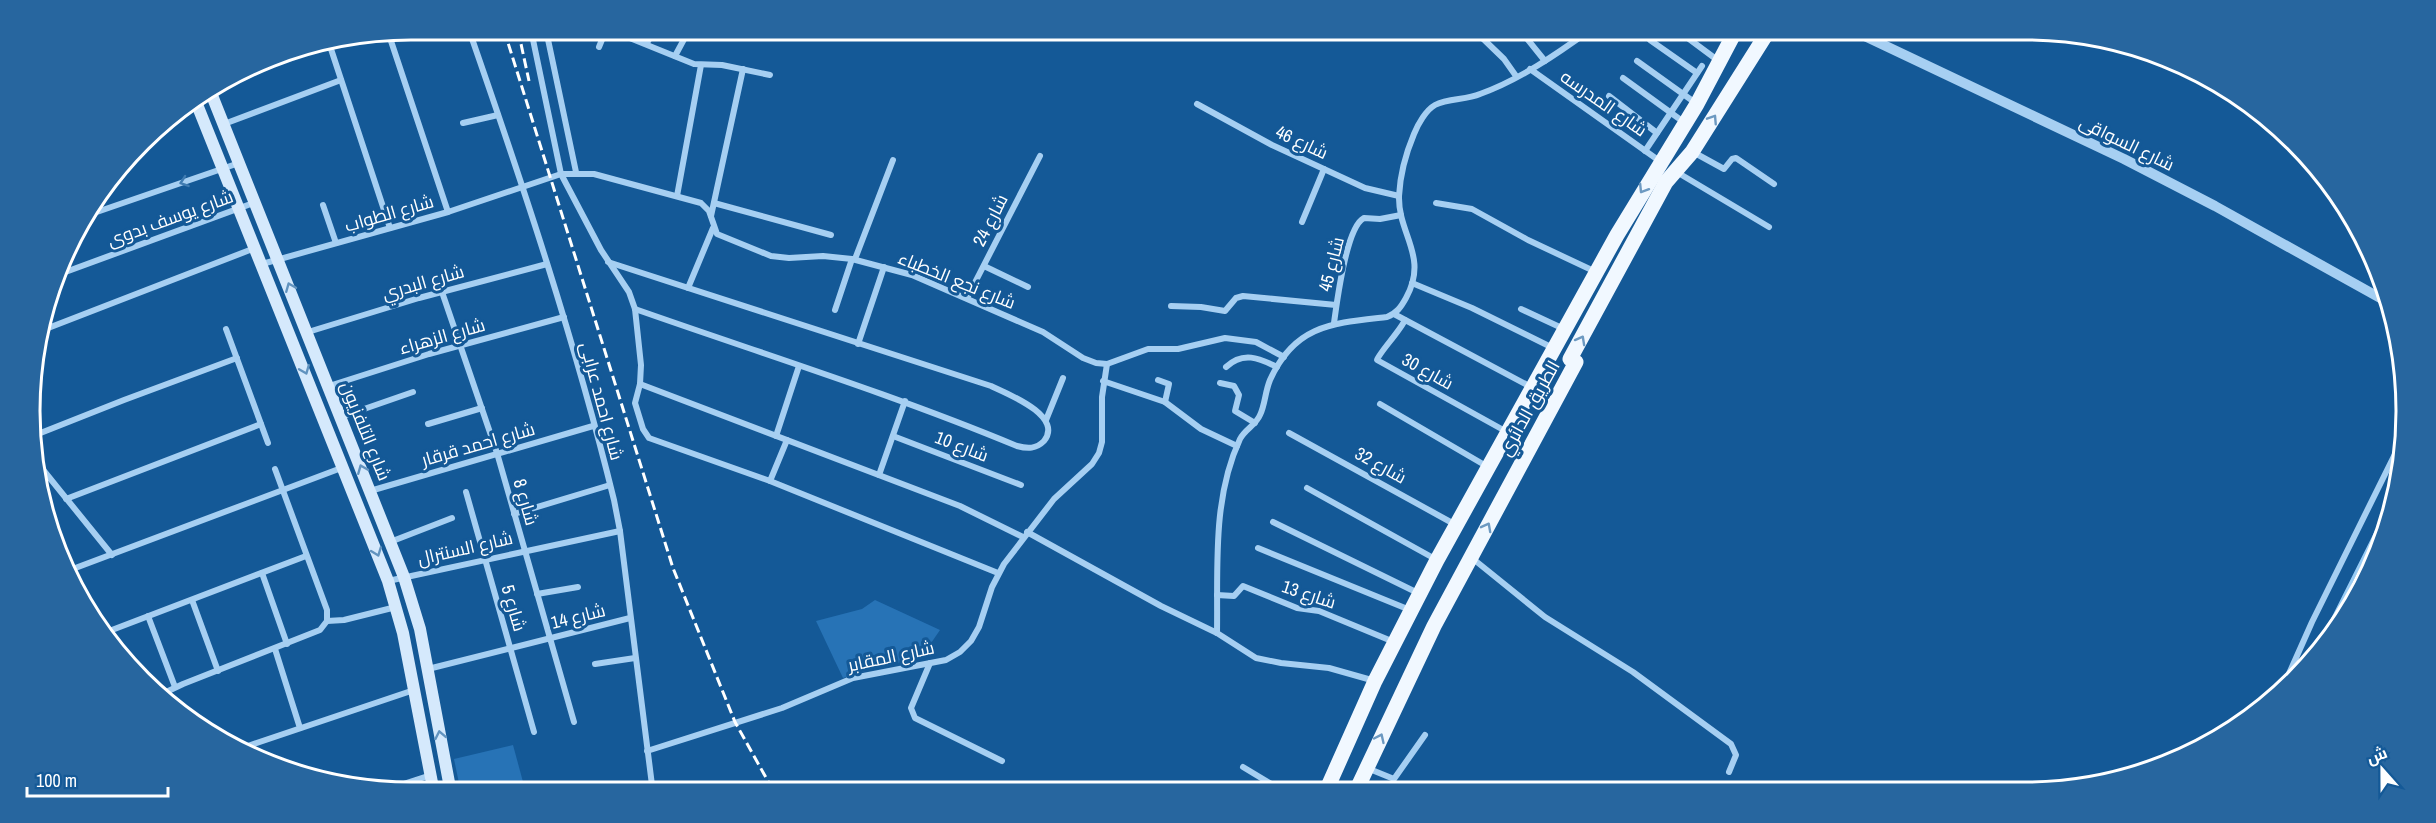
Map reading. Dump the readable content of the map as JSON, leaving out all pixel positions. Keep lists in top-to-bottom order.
{
  "streets": {
    "main road": ["الطريق الدائري", "شارع التلفزيون"],
    "street": [
      "شارع المدرسه",
      "شارع 46",
      "شارع السواقى",
      "شارع الطواب",
      "شارع يوسف بدوى",
      "شارع 24",
      "شارع 45",
      "شارع نجع الخطباء",
      "شارع البدري",
      "شارع الزهراء",
      "شارع 30",
      "شارع احمد عرابى",
      "شارع احمد قرقار",
      "شارع 10",
      "شارع 32",
      "شارع 8",
      "شارع السنترال",
      "شارع 13",
      "شارع 5",
      "شارع 14",
      "شارع المقابر"
    ]
  },
  "crossings": [
    ["شارع المدرسه", "الطريق الدائري"],
    ["شارع الطواب", "شارع احمد عرابى"],
    ["شارع الطواب", "شارع التلفزيون"],
    ["شارع يوسف بدوى", "شارع التلفزيون"],
    ["شارع 24", "شارع نجع الخطباء"],
    ["شارع نجع الخطباء", "شارع المقابر"],
    ["شارع البدري", "شارع احمد عرابى"],
    ["شارع البدري", "شارع التلفزيون"],
    ["شارع البدري", "شارع 8"],
    ["شارع الزهراء", "شارع احمد عرابى"],
    ["شارع الزهراء", "شارع التلفزيون"],
    ["شارع الزهراء", "شارع 8"],
    ["شارع 30", "الطريق الدائري"],
    ["شارع احمد عرابى", "شارع احمد قرقار"],
    ["شارع احمد عرابى", "شارع السنترال"],
    ["شارع احمد عرابى", "شارع 14"],
    ["شارع احمد عرابى", "شارع المقابر"],
    ["الطريق الدائري", "شارع 32"],
    ["الطريق الدائري", "شارع 13"],
    ["شارع التلفزيون", "شارع احمد قرقار"],
    ["شارع التلفزيون", "شارع السنترال"],
    ["شارع التلفزيون", "شارع 14"],
    ["شارع احمد قرقار", "شارع 8"],
    ["شارع 8", "شارع السنترال"],
    ["شارع 8", "شارع 14"],
    ["شارع السنترال", "شارع 5"],
    ["شارع 5", "شارع 14"]
  ],
  "scale_bar": "100 m",
  "north": "top"
}
